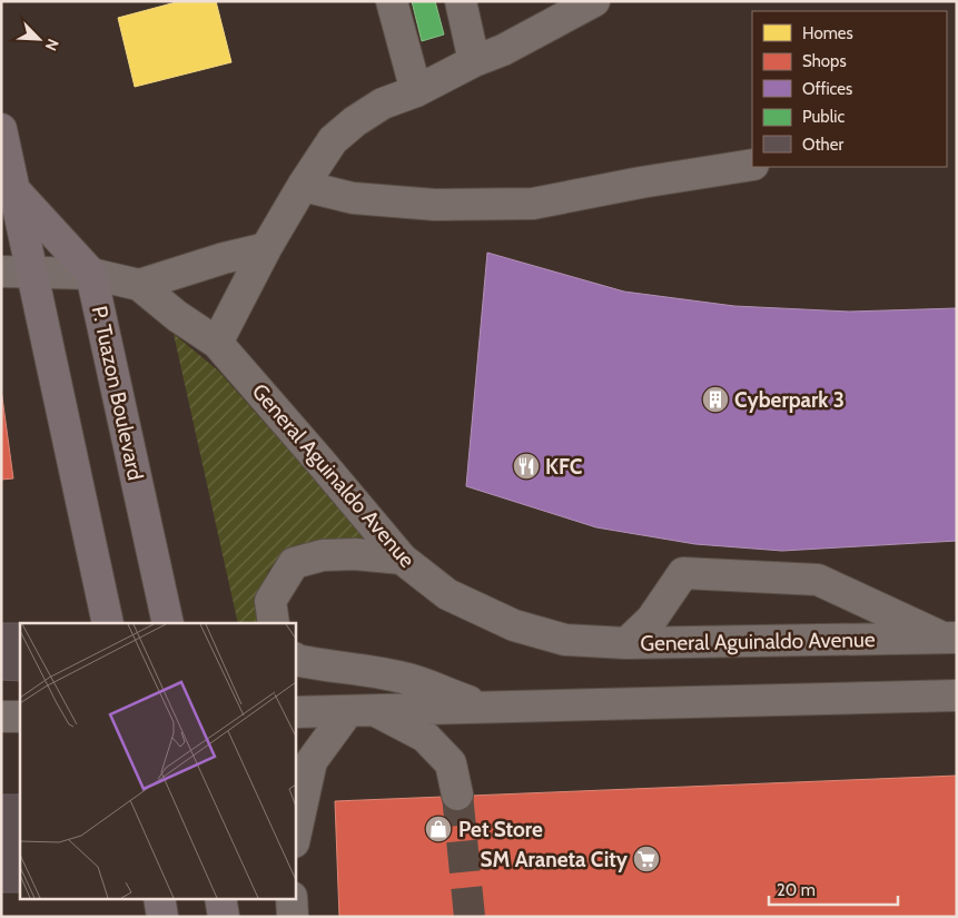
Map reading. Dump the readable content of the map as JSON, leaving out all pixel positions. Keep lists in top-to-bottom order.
{
  "streets": {
    "main road": ["P. Tuazon Boulevard"],
    "street": ["General Aguinaldo Avenue"]
  },
  "crossings": [
    ["P. Tuazon Boulevard", "General Aguinaldo Avenue"]
  ],
  "places": {
    "building": ["Cyberpark 3"],
    "restaurant": ["KFC"],
    "shop": ["Pet Store"],
    "supermarket": ["SM Araneta City"]
  },
  "legend": [
    "Homes",
    "Shops",
    "Offices",
    "Public",
    "Other"
  ],
  "scale_bar": "20 m",
  "north": "bottom right"
}
